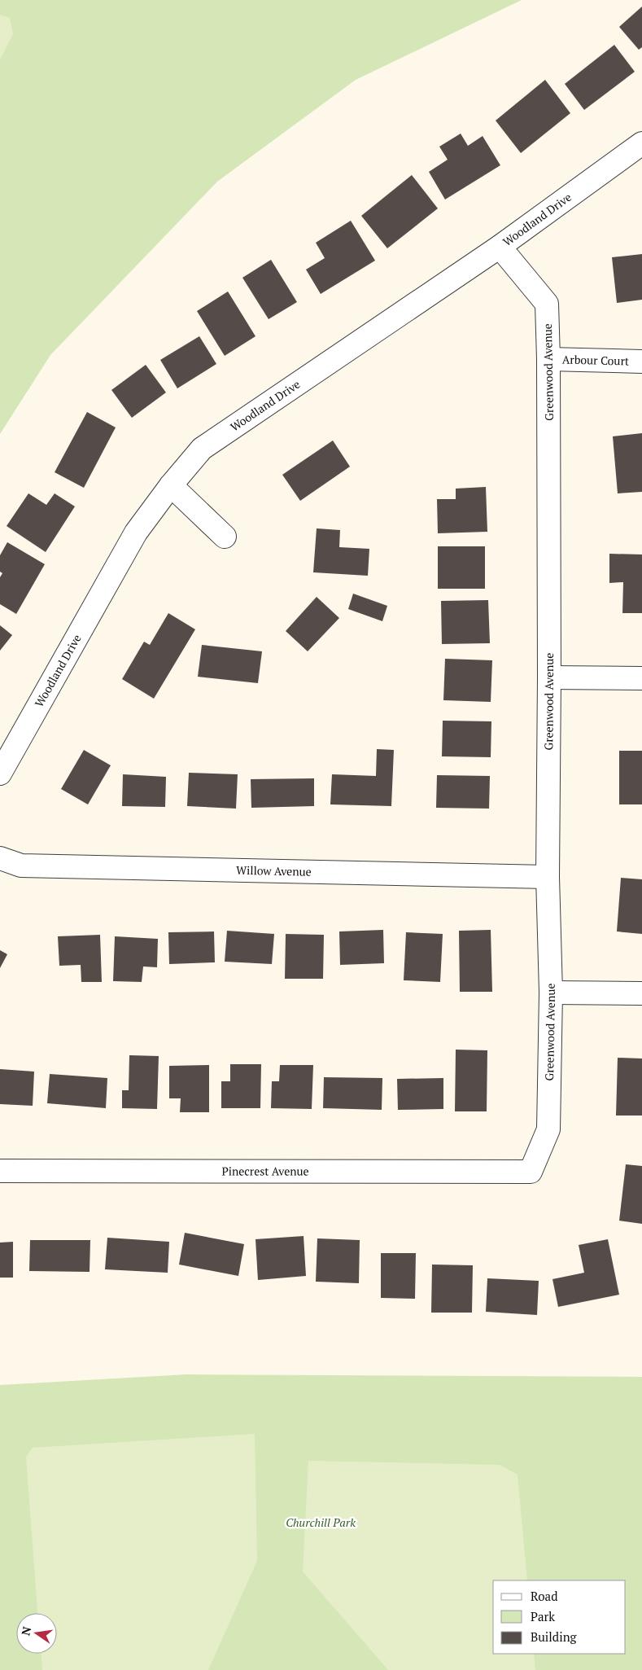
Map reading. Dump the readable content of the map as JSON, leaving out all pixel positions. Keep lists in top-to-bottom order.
{
  "streets": {
    "street": [
      "Woodland Drive",
      "Arbour Court",
      "Greenwood Avenue",
      "Willow Avenue",
      "Pinecrest Avenue"
    ]
  },
  "crossings": [
    ["Woodland Drive", "Greenwood Avenue"],
    ["Arbour Court", "Greenwood Avenue"],
    ["Greenwood Avenue", "Willow Avenue"],
    ["Greenwood Avenue", "Pinecrest Avenue"]
  ],
  "parks": ["Churchill Park"],
  "legend": ["Road", "Park", "Building"],
  "north": "left"
}
